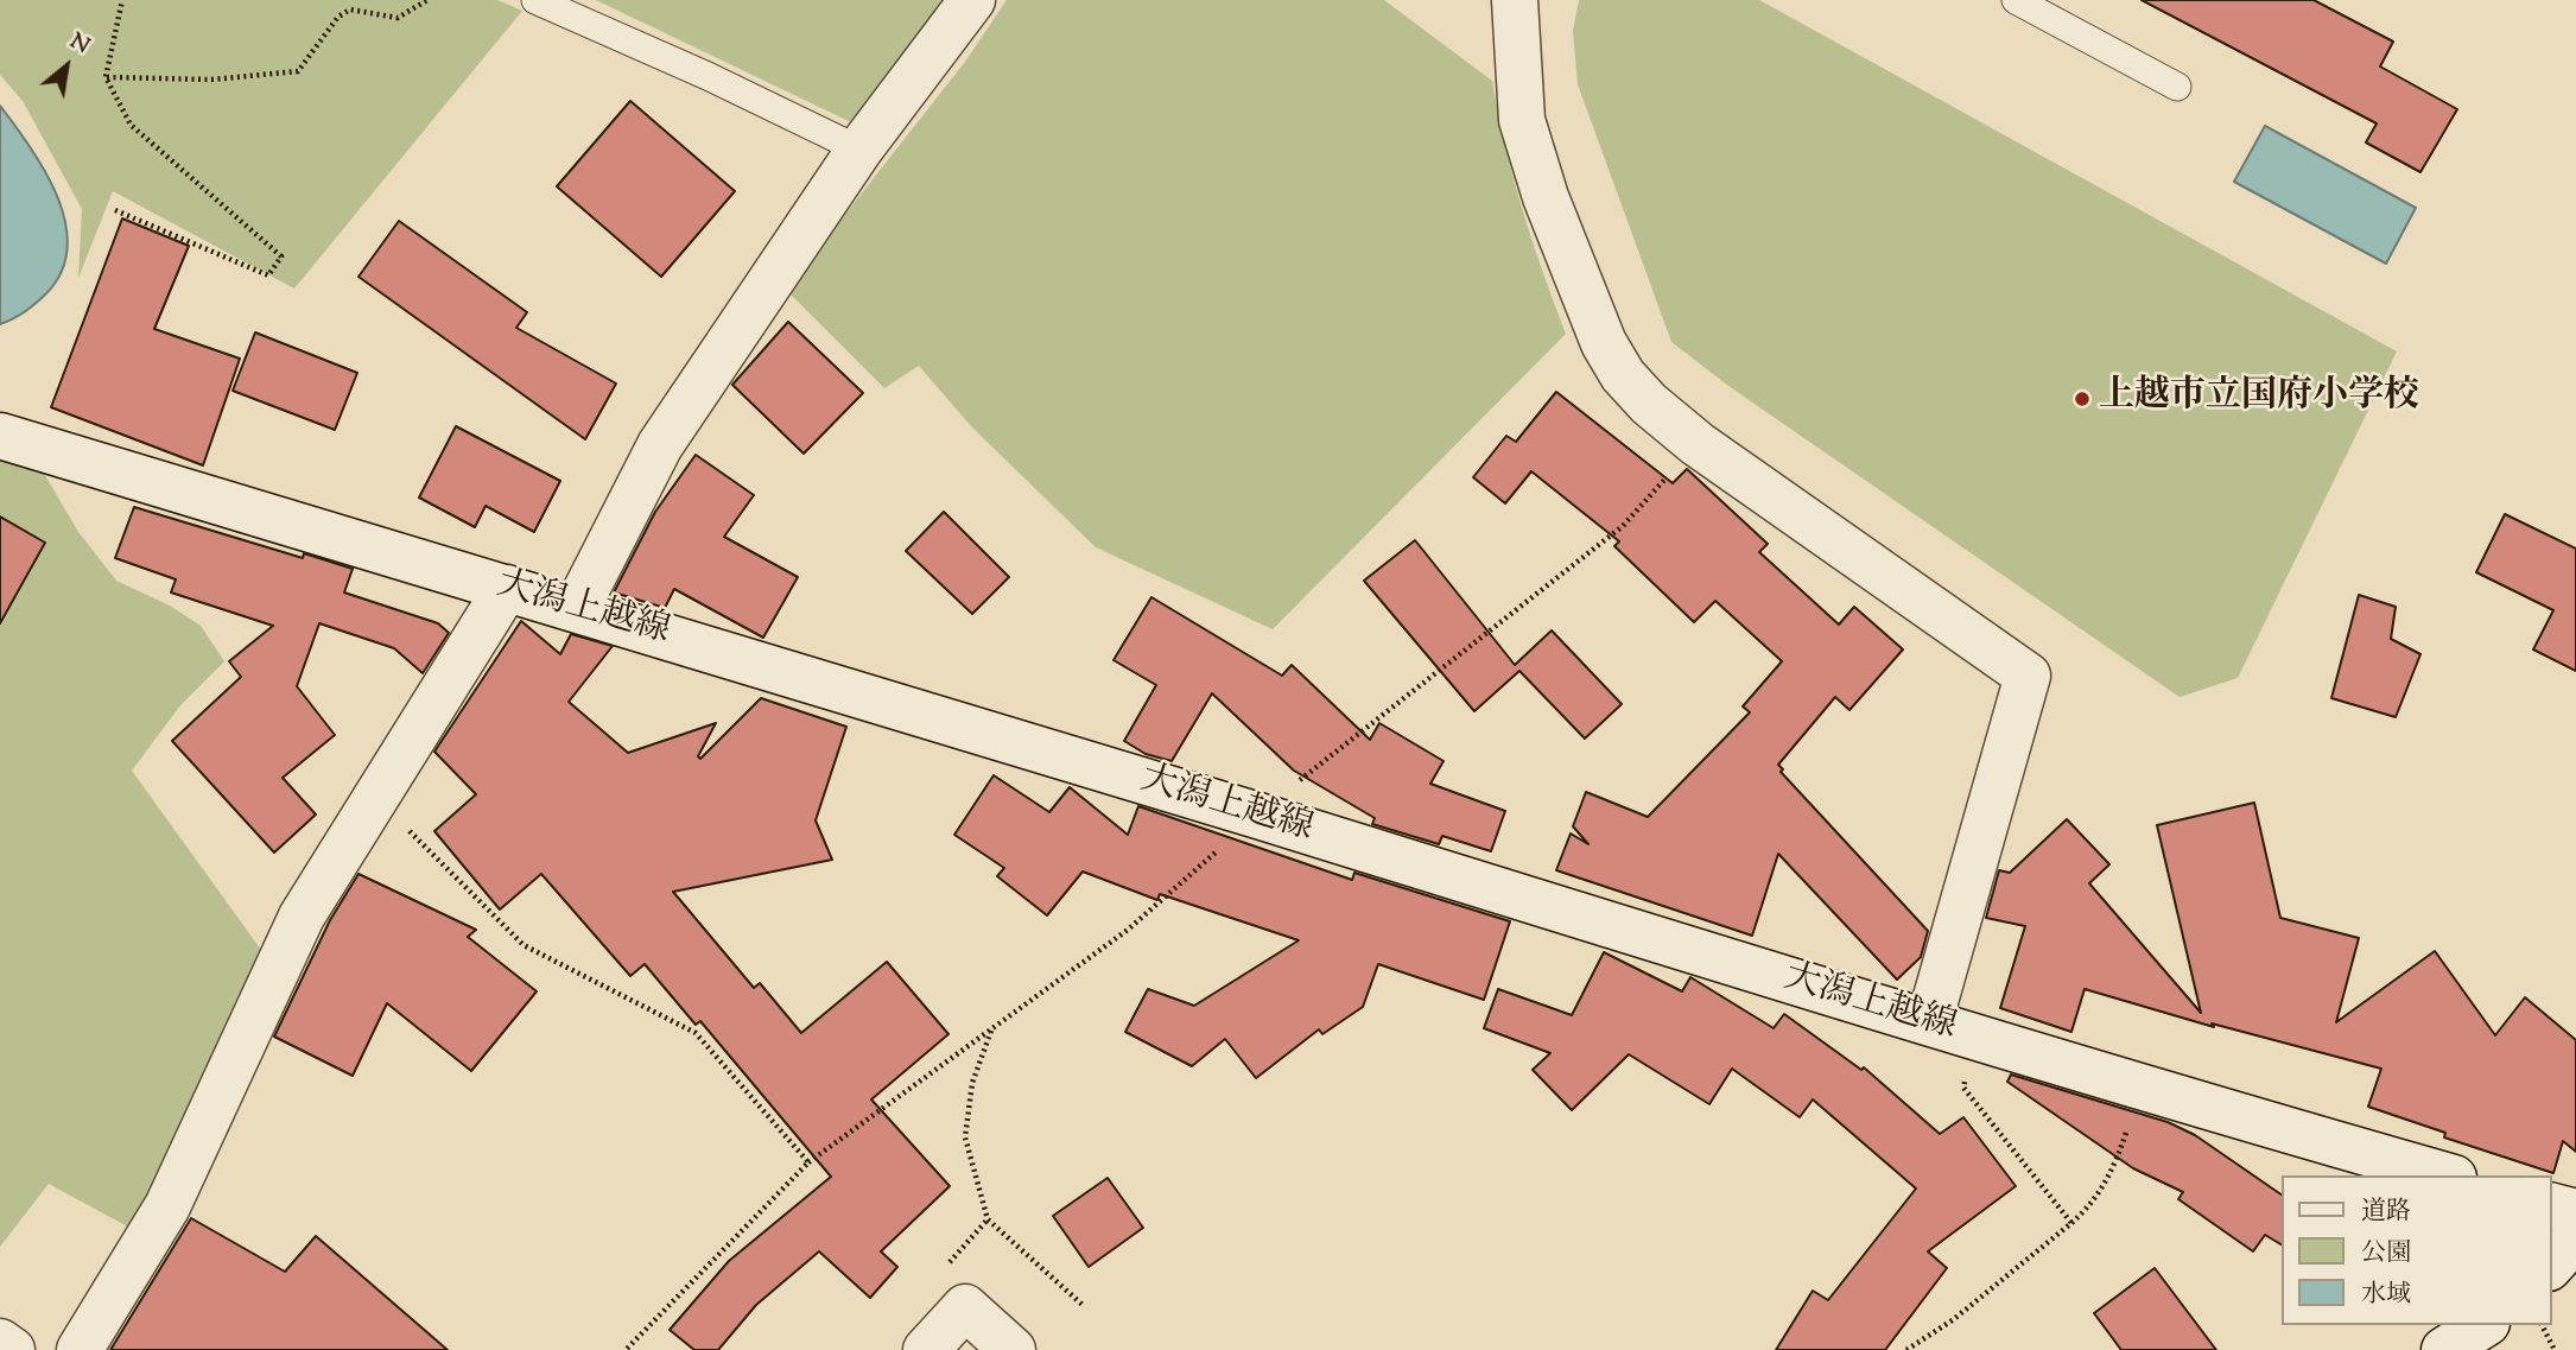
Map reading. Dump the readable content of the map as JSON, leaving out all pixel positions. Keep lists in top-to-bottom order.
{
  "streets": {
    "street": ["大潟上越線"]
  },
  "places": ["上越市立国府小学校"],
  "legend": ["道路", "公園", "水域"],
  "north": "top right"
}
